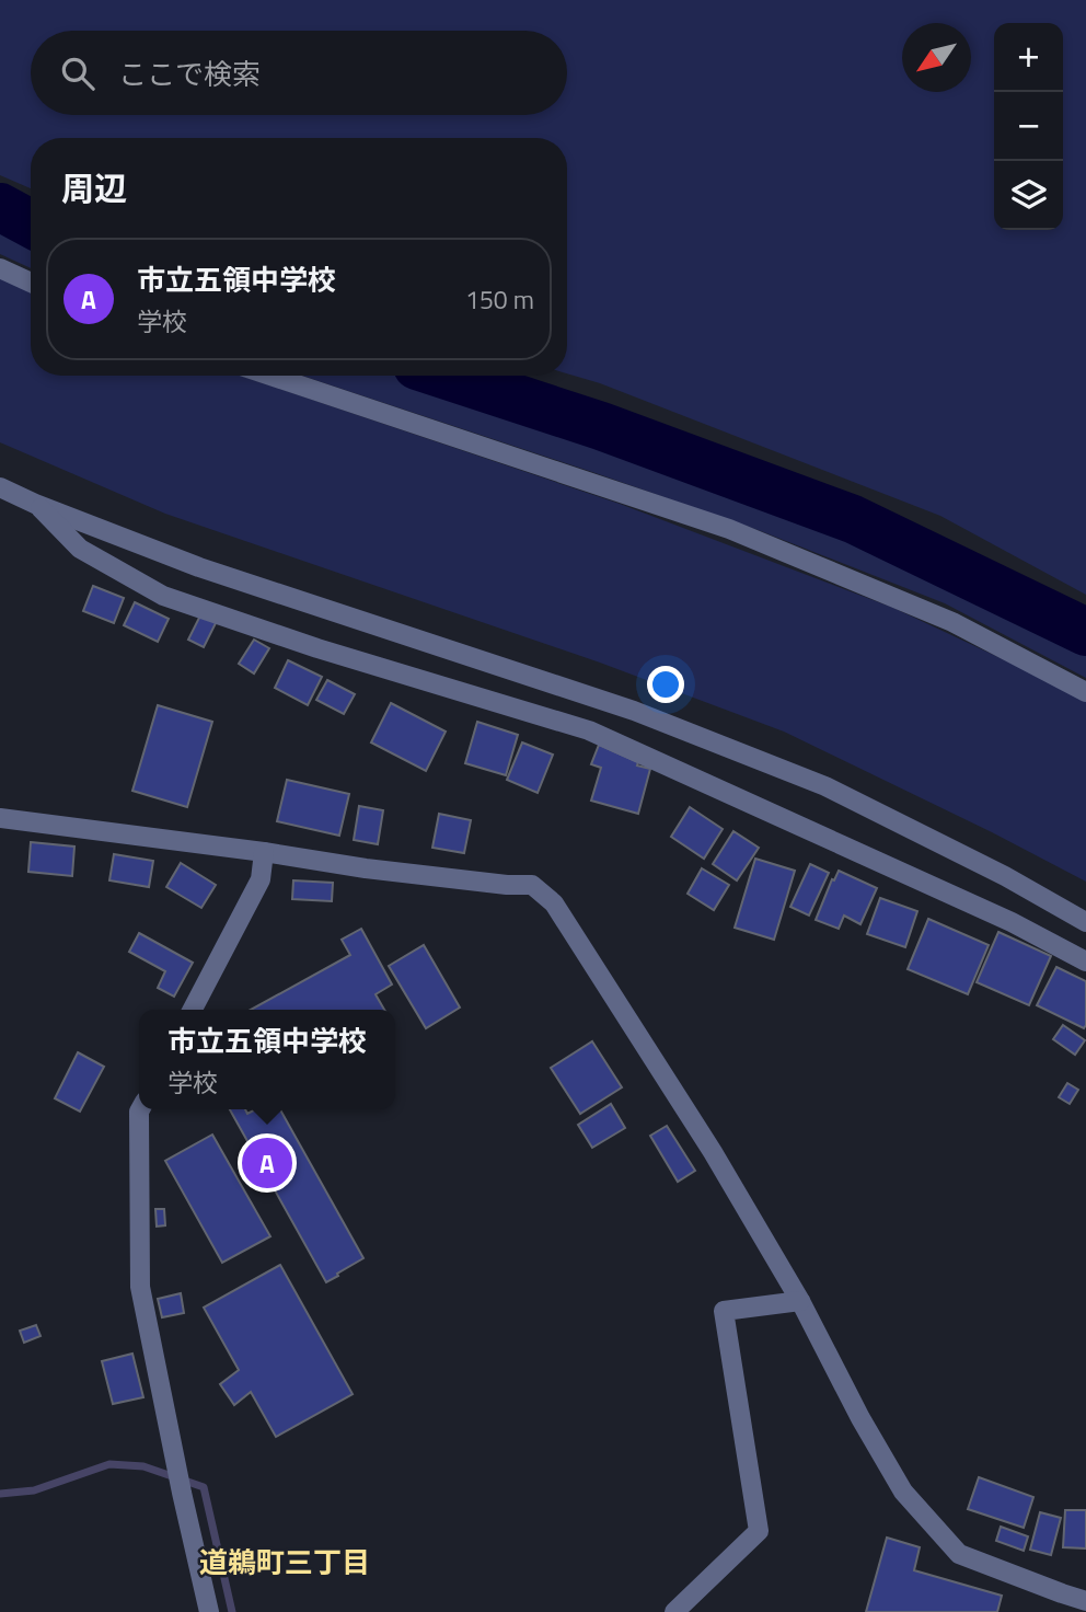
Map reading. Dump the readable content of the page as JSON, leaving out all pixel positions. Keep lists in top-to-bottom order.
{
  "districts": ["道鵜町三丁目"],
  "north": "bottom left",
  "page": {
    "map_buttons": ["+", "−"],
    "search": "ここで検索",
    "heading": "周辺",
    "list": [
      {
        "mark": "A",
        "name": "市立五領中学校",
        "note": "学校",
        "value": "150 m"
      }
    ],
    "popup": ["市立五領中学校", "学校"],
    "pins": "A"
  }
}
